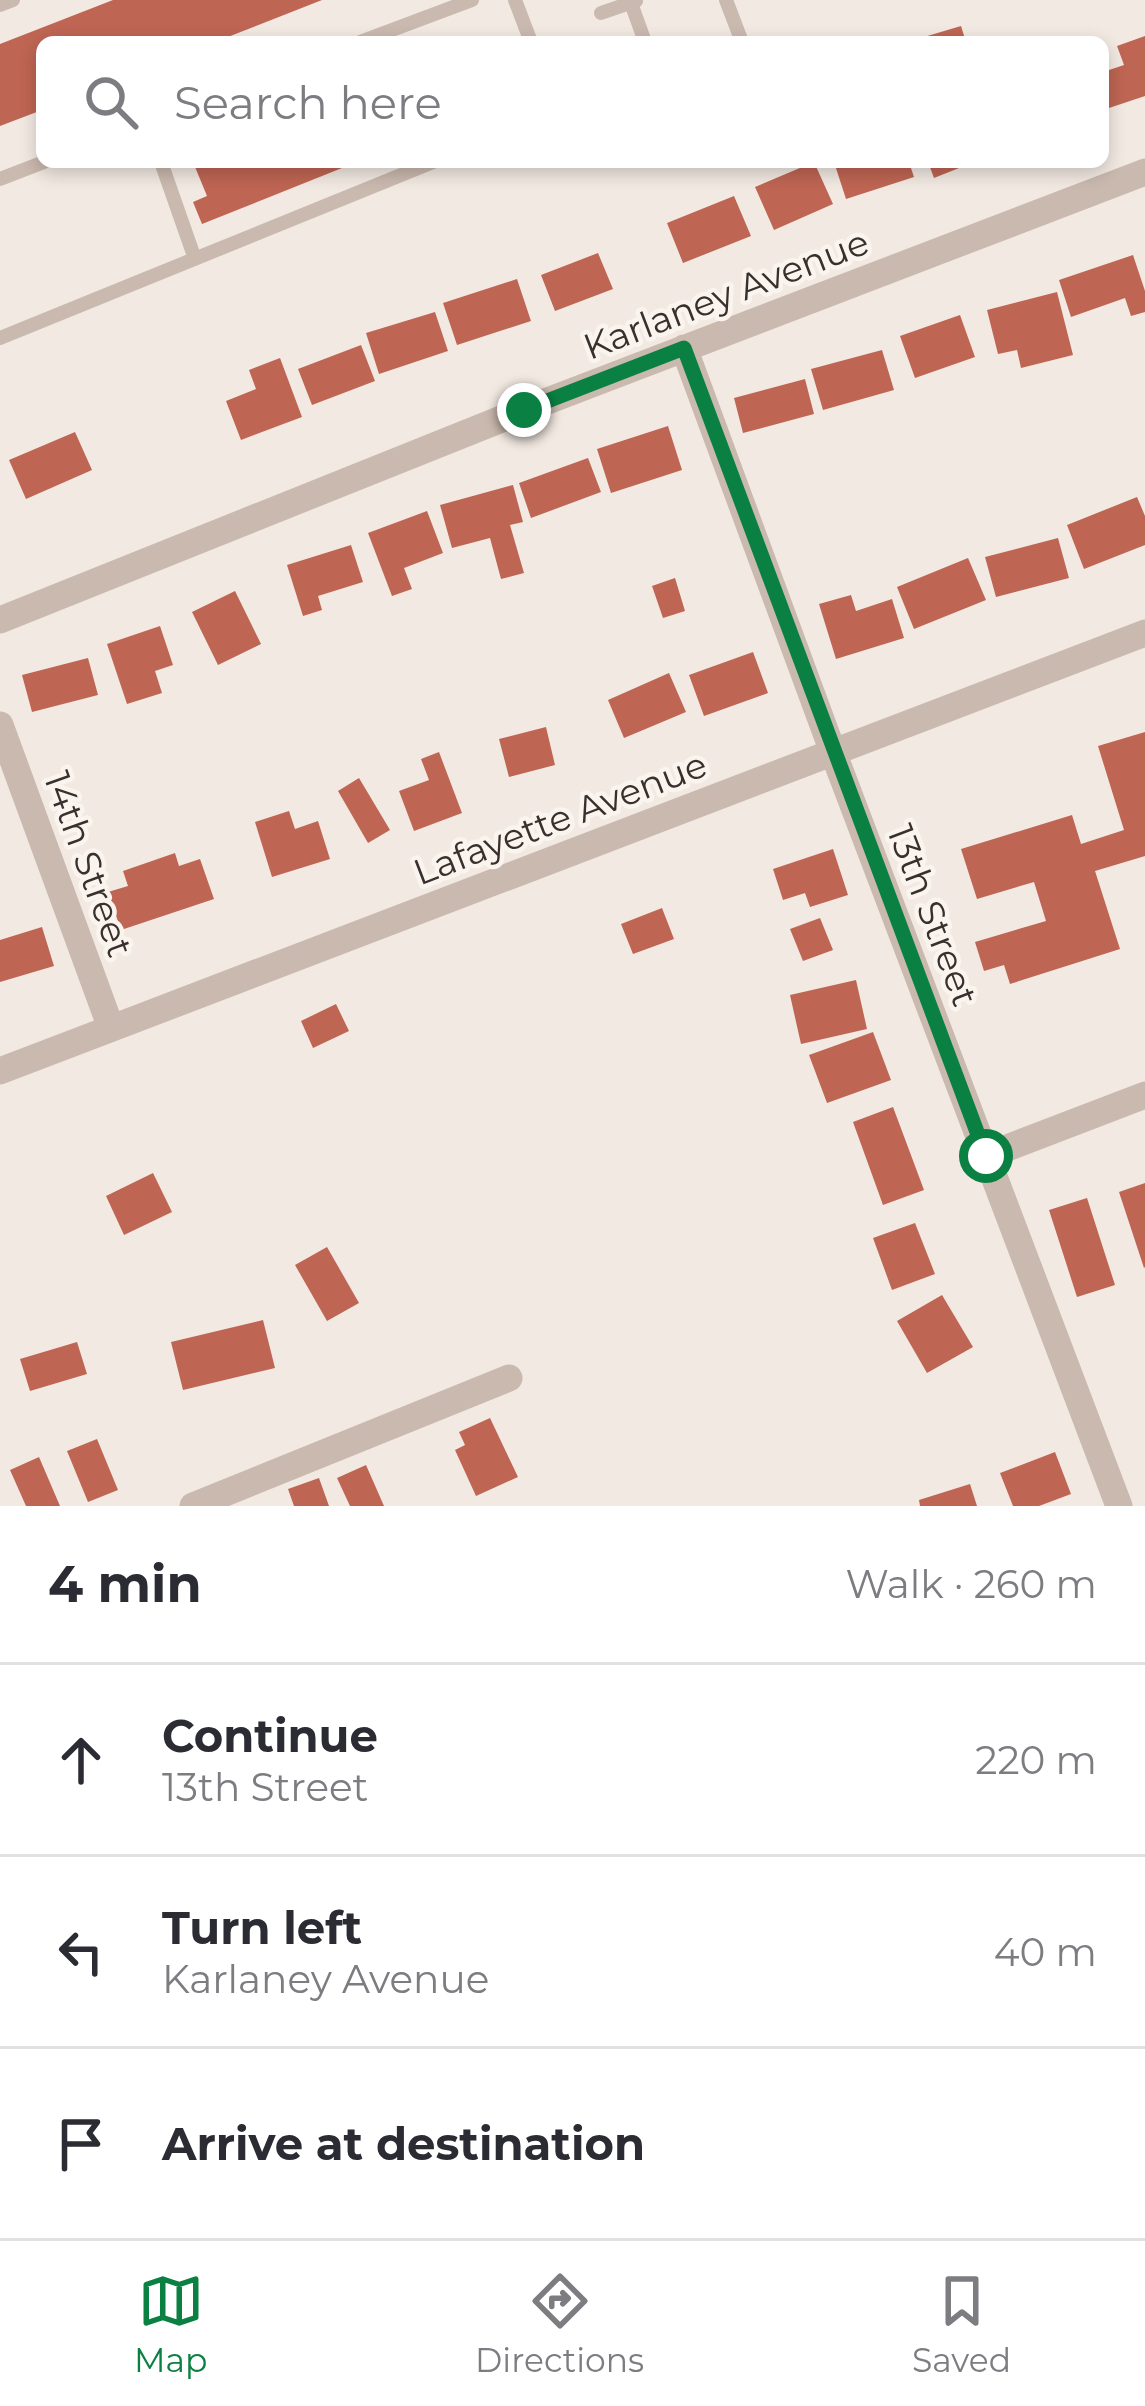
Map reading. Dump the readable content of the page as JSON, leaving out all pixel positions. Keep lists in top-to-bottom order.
{
  "streets": {
    "street": [
      "Karlaney Avenue",
      "Lafayette Avenue",
      "14th Street",
      "13th Street"
    ]
  },
  "crossings": [
    ["Karlaney Avenue", "13th Street"],
    ["Lafayette Avenue", "14th Street"],
    ["Lafayette Avenue", "13th Street"]
  ],
  "page": {
    "search": "Search here",
    "heading": ["4 min", "Walk · 260 m"],
    "list": [
      ["Continue", "13th Street", "220 m"],
      ["Turn left", "Karlaney Avenue", "40 m"],
      "Arrive at destination"
    ],
    "nav": ["Map", "Directions", "Saved"]
  }
}
